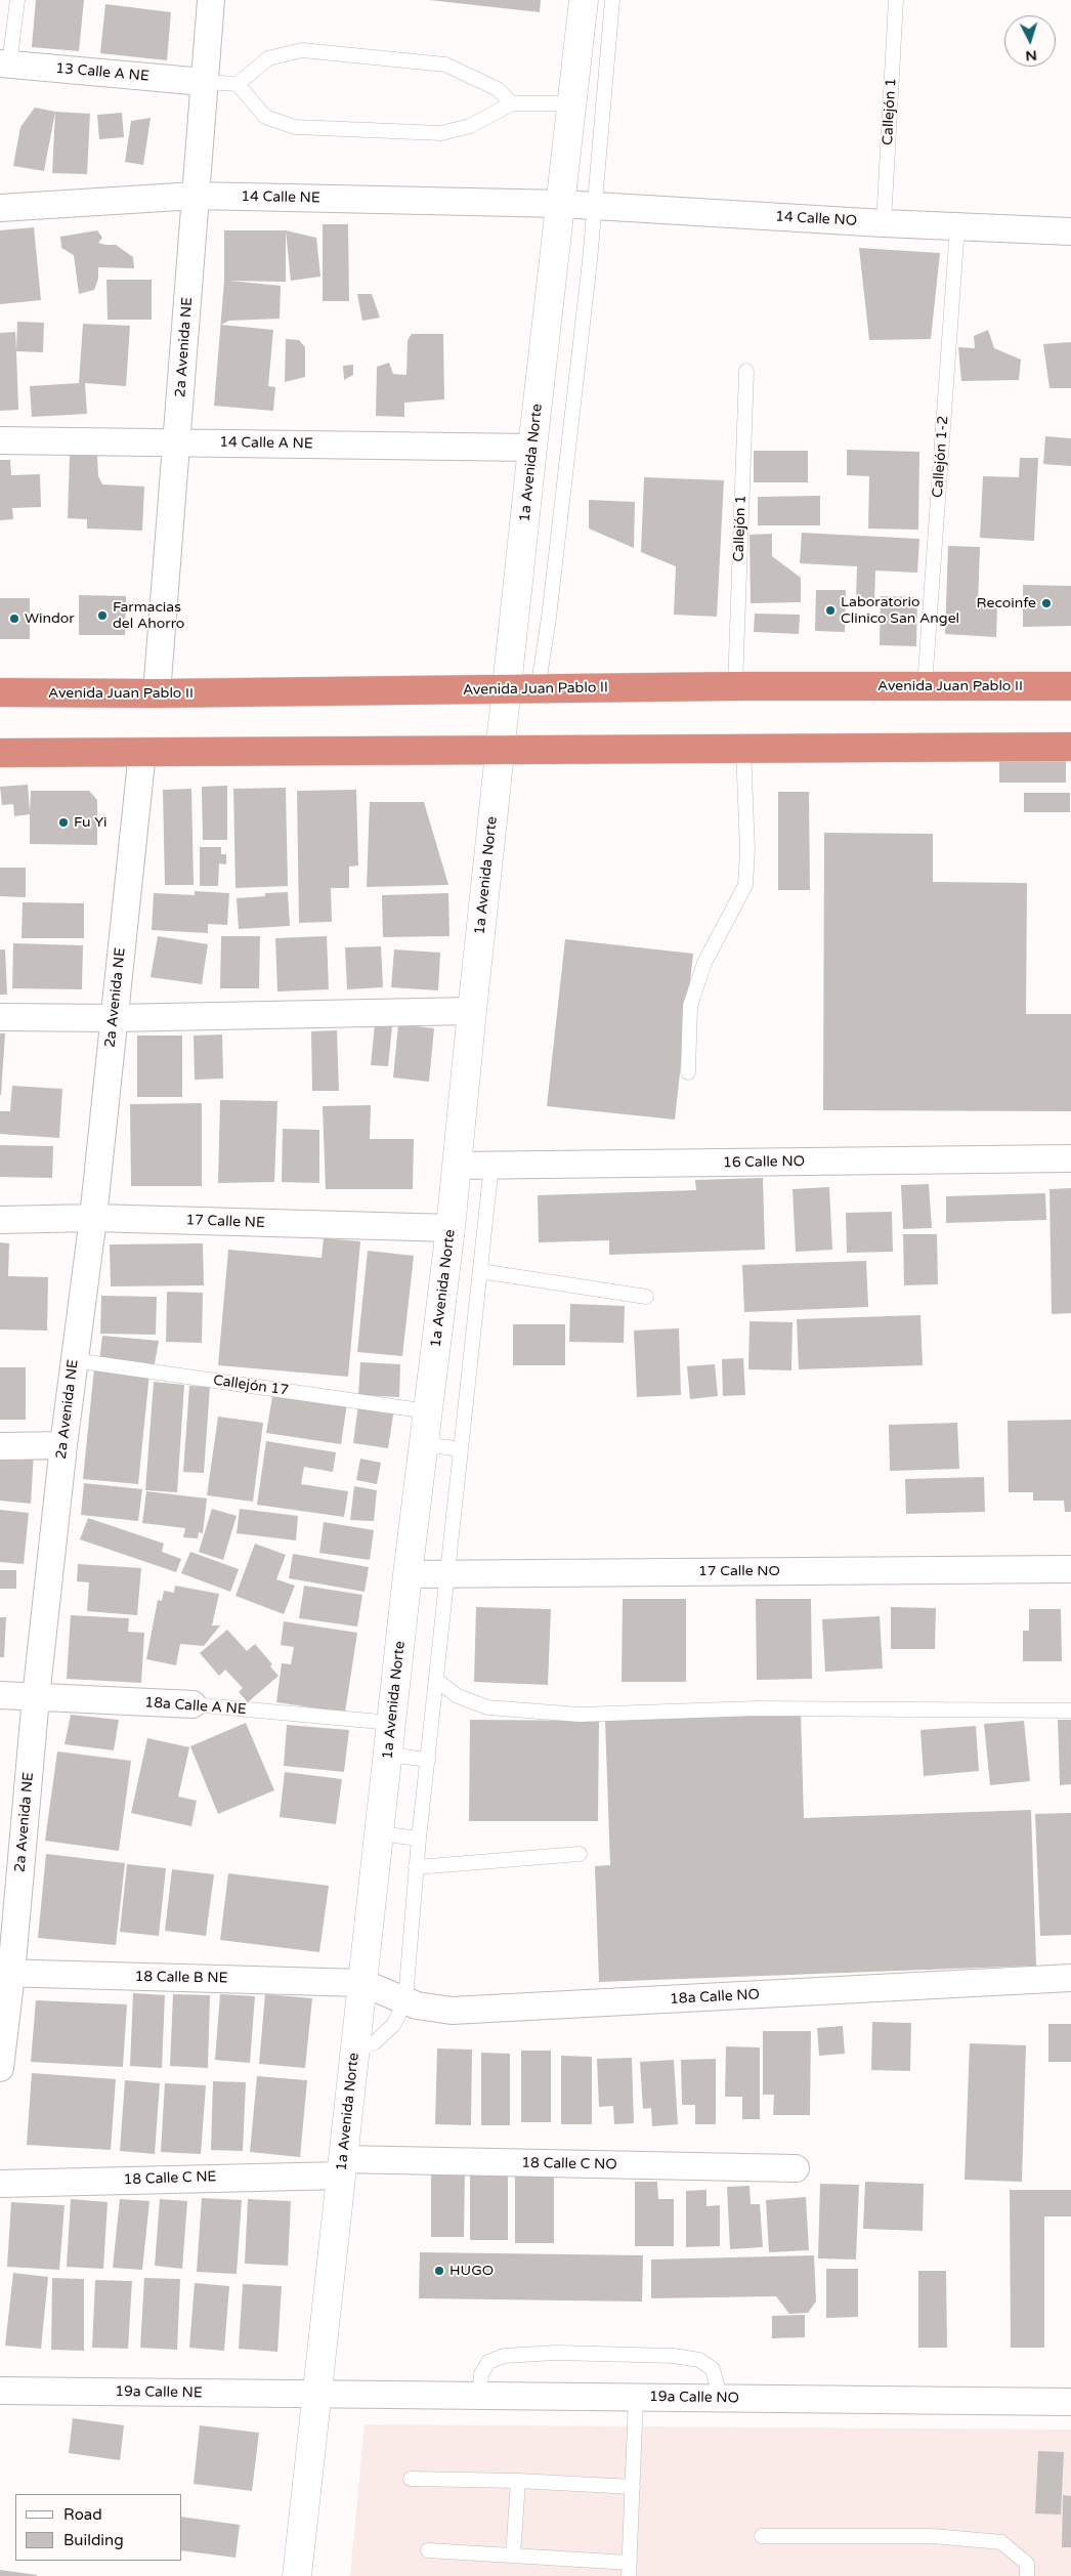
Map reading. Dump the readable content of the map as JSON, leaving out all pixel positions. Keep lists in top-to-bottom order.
{
  "streets": {
    "highway": ["Avenida Juan Pablo II"],
    "street": [
      "13 Calle A NE",
      "14 Calle NE",
      "14 Calle NO",
      "2a Avenida NE",
      "14 Calle A NE",
      "1a Avenida Norte",
      "16 Calle NO",
      "17 Calle NE",
      "17 Calle NO",
      "18a Calle A NE",
      "18 Calle B NE",
      "18a Calle NO",
      "18 Calle C NO",
      "18 Calle C NE",
      "19a Calle NE",
      "19a Calle NO"
    ],
    "lane": ["Callejón 1", "Callejón 1-2", "Callejón 17"]
  },
  "crossings": [
    ["13 Calle A NE", "2a Avenida NE"],
    ["Callejón 1", "14 Calle NO"],
    ["Callejón 1", "Avenida Juan Pablo II"],
    ["14 Calle NE", "14 Calle NO"],
    ["14 Calle NE", "2a Avenida NE"],
    ["14 Calle NE", "1a Avenida Norte"],
    ["14 Calle NO", "Callejón 1-2"],
    ["14 Calle NO", "1a Avenida Norte"],
    ["2a Avenida NE", "14 Calle A NE"],
    ["2a Avenida NE", "Avenida Juan Pablo II"],
    ["2a Avenida NE", "17 Calle NE"],
    ["2a Avenida NE", "Callejón 17"],
    ["2a Avenida NE", "18a Calle A NE"],
    ["2a Avenida NE", "18 Calle B NE"],
    ["14 Calle A NE", "1a Avenida Norte"],
    ["Callejón 1-2", "Avenida Juan Pablo II"],
    ["1a Avenida Norte", "Avenida Juan Pablo II"],
    ["1a Avenida Norte", "16 Calle NO"],
    ["1a Avenida Norte", "17 Calle NE"],
    ["1a Avenida Norte", "Callejón 17"],
    ["1a Avenida Norte", "17 Calle NO"],
    ["1a Avenida Norte", "18a Calle A NE"],
    ["1a Avenida Norte", "18 Calle B NE"],
    ["1a Avenida Norte", "18a Calle NO"],
    ["1a Avenida Norte", "18 Calle C NO"],
    ["1a Avenida Norte", "18 Calle C NE"],
    ["1a Avenida Norte", "19a Calle NE"],
    ["1a Avenida Norte", "19a Calle NO"],
    ["18 Calle B NE", "18a Calle NO"],
    ["18 Calle C NO", "18 Calle C NE"],
    ["19a Calle NE", "19a Calle NO"]
  ],
  "places": [
    "Recoinfe",
    "Laboratorio Clinico San Angel",
    "Farmacias del Ahorro",
    "Windor",
    "Fu Yi",
    "HUGO"
  ],
  "legend": ["Road", "Building"],
  "north": "bottom"
}
